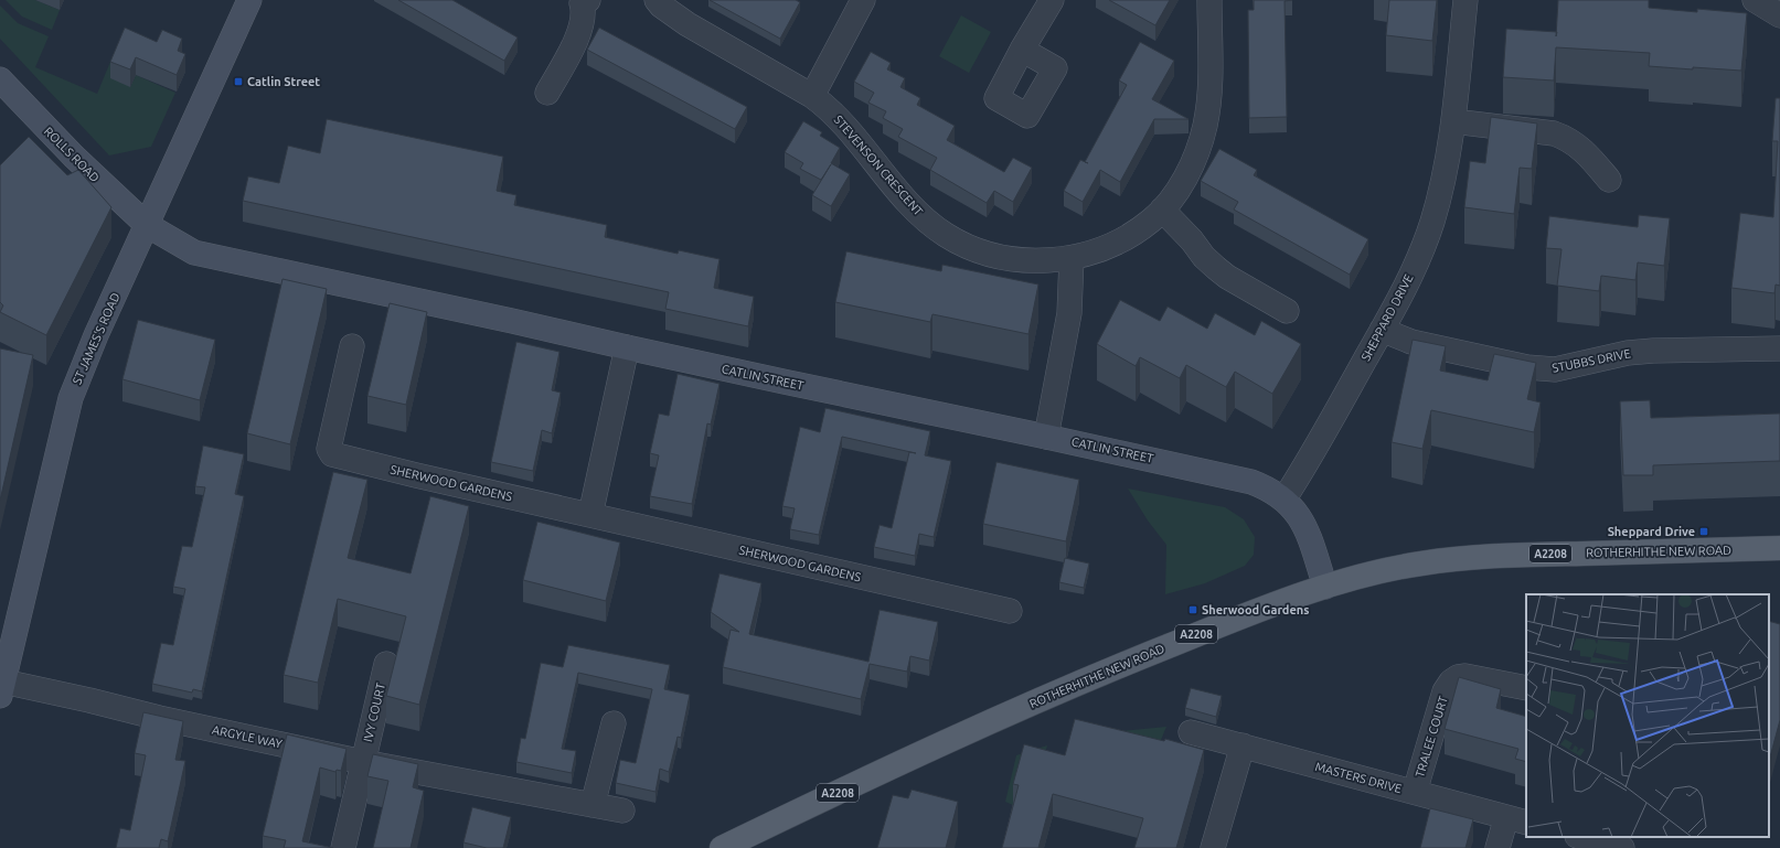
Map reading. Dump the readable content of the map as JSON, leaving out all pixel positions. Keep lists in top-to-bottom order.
{
  "streets": {
    "main road": [
      "ROLLS ROAD",
      "ST JAMES'S ROAD",
      "CATLIN STREET",
      "ROTHERHITHE NEW ROAD",
      "A2208"
    ],
    "street": [
      "STEVENSON CRESCENT",
      "SHEPPARD DRIVE",
      "STUBBS DRIVE",
      "SHERWOOD GARDENS",
      "IVY COURT",
      "ARGYLE WAY",
      "TRALEE COURT",
      "MASTERS DRIVE"
    ]
  },
  "crossings": [
    ["ROLLS ROAD", "ST JAMES'S ROAD"],
    ["ROLLS ROAD", "CATLIN STREET"],
    ["SHEPPARD DRIVE", "STUBBS DRIVE"],
    ["SHEPPARD DRIVE", "CATLIN STREET"],
    ["ST JAMES'S ROAD", "CATLIN STREET"],
    ["ST JAMES'S ROAD", "ARGYLE WAY"],
    ["CATLIN STREET", "ROTHERHITHE NEW ROAD"],
    ["IVY COURT", "ARGYLE WAY"],
    ["TRALEE COURT", "MASTERS DRIVE"]
  ],
  "places": {
    "transit": ["Catlin Street", "Sheppard Drive", "Sherwood Gardens"]
  }
}
